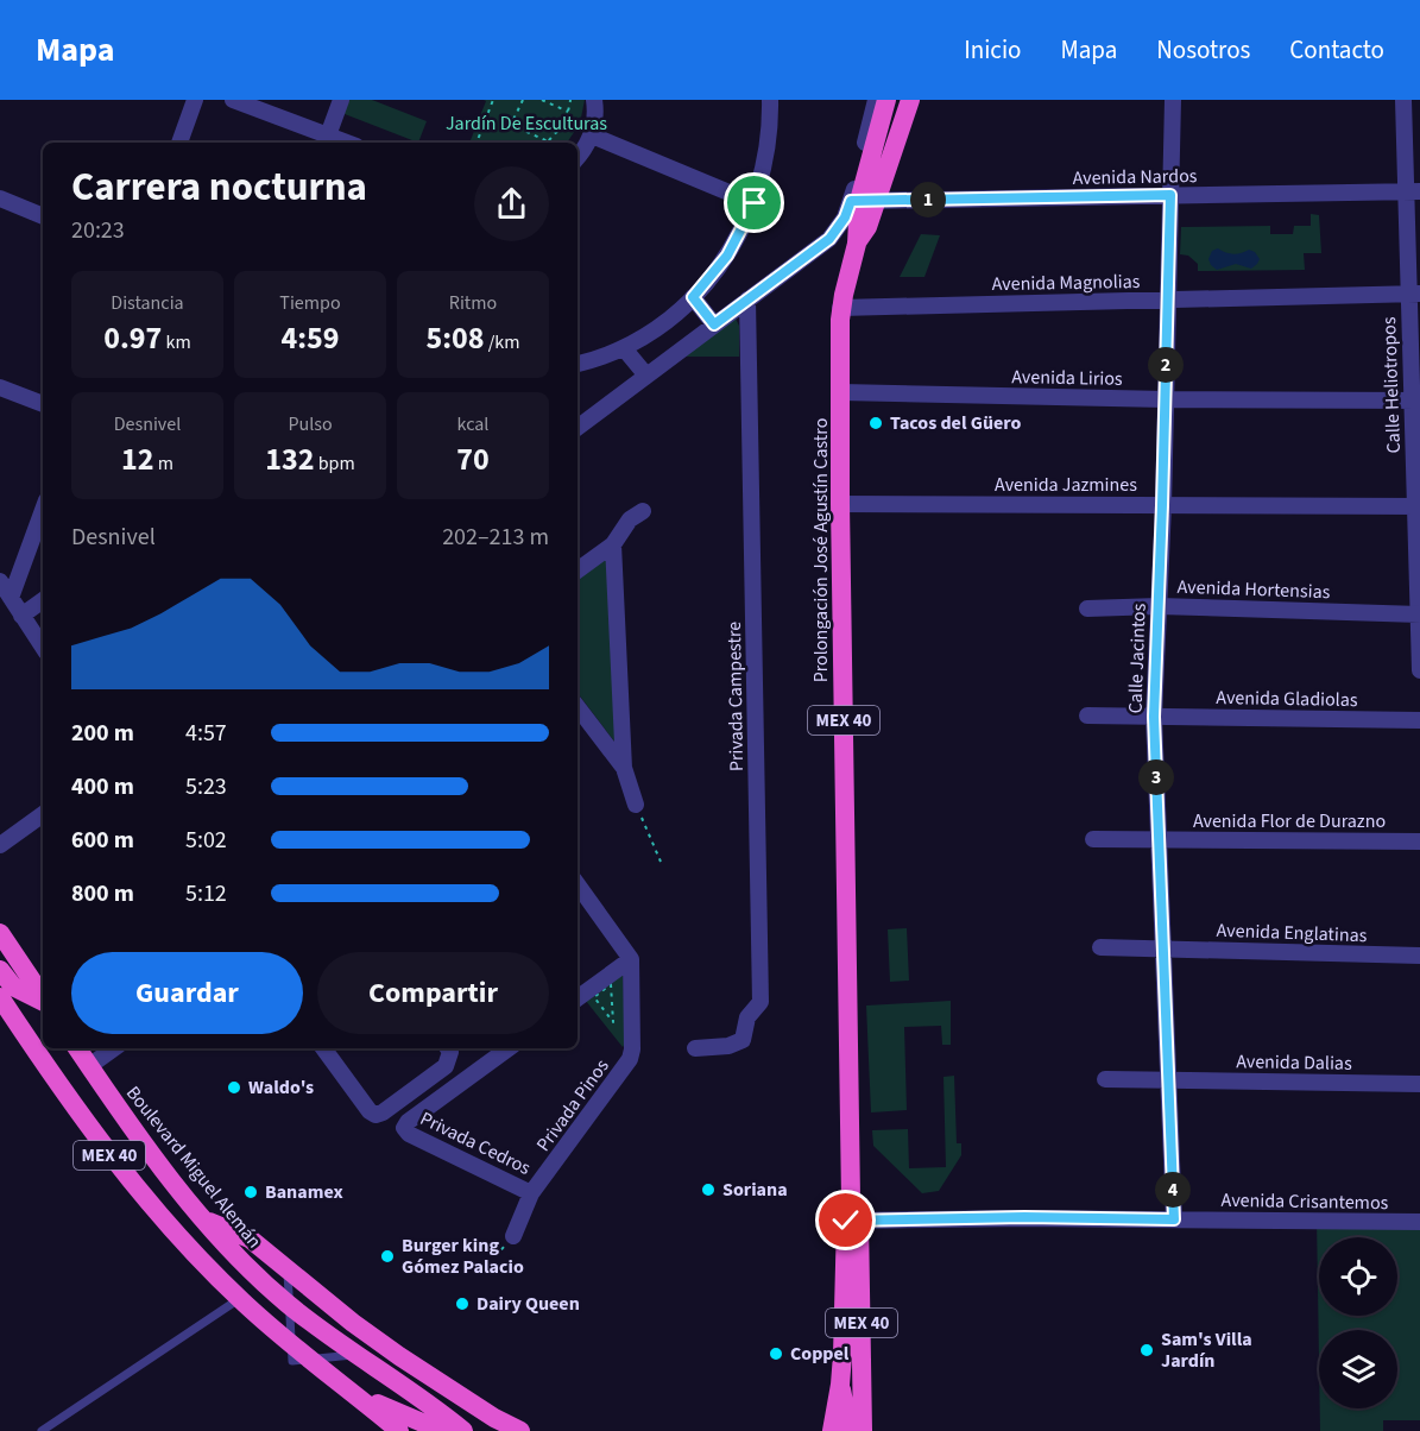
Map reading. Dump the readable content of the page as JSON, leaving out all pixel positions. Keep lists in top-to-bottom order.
{
  "streets": {
    "highway": ["Prolongación José Agustín Castro", "MEX 40", "Boulevard Miguel Alemán"],
    "street": [
      "Avenida Nardos",
      "Avenida Magnolias",
      "Avenida Lirios",
      "Calle Heliotropos",
      "Avenida Jazmines",
      "Avenida Hortensias",
      "Calle Jacintos",
      "Privada Campestre",
      "Avenida Gladiolas",
      "Avenida Flor de Durazno",
      "Avenida Englatinas",
      "Avenida Dalias",
      "Privada Pinos",
      "Privada Cedros",
      "Avenida Crisantemos"
    ]
  },
  "crossings": [
    ["Avenida Nardos", "Calle Heliotropos"],
    ["Avenida Nardos", "Prolongación José Agustín Castro"],
    ["Avenida Nardos", "Calle Jacintos"],
    ["Avenida Nardos", "MEX 40"],
    ["Avenida Magnolias", "Calle Heliotropos"],
    ["Avenida Magnolias", "Prolongación José Agustín Castro"],
    ["Avenida Magnolias", "Calle Jacintos"],
    ["Avenida Lirios", "Calle Heliotropos"],
    ["Avenida Lirios", "Prolongación José Agustín Castro"],
    ["Avenida Lirios", "Calle Jacintos"],
    ["Calle Heliotropos", "Avenida Jazmines"],
    ["Calle Heliotropos", "Avenida Hortensias"],
    ["Avenida Jazmines", "Prolongación José Agustín Castro"],
    ["Avenida Jazmines", "Calle Jacintos"],
    ["Prolongación José Agustín Castro", "MEX 40"],
    ["Prolongación José Agustín Castro", "Avenida Crisantemos"],
    ["Avenida Hortensias", "Calle Jacintos"],
    ["Calle Jacintos", "Avenida Gladiolas"],
    ["Calle Jacintos", "Avenida Flor de Durazno"],
    ["Calle Jacintos", "Avenida Englatinas"],
    ["Calle Jacintos", "Avenida Dalias"],
    ["Calle Jacintos", "Avenida Crisantemos"],
    ["Privada Pinos", "Privada Cedros"]
  ],
  "parks": ["Jardín De Esculturas"],
  "places": [
    "Tacos del Güero",
    "Waldo's",
    "Soriana",
    "Banamex",
    "Burger king Gómez Palacio",
    "Dairy Queen",
    "Sam's Villa Jardín",
    "Coppel"
  ],
  "page": {
    "header": "Mapa",
    "nav": [
      "Inicio",
      "Mapa",
      "Nosotros",
      "Contacto"
    ],
    "heading": ["Carrera nocturna", "20:23"],
    "pins": [
      "1",
      "2",
      "3",
      "4"
    ],
    "stats": [
      ["Distancia", "0.97 km"],
      ["Tiempo", "4:59"],
      ["Ritmo", "5:08 /km"],
      ["Desnivel", "12 m"],
      ["Pulso", "132 bpm"],
      ["kcal", "70"]
    ],
    "chart": ["Desnivel", "202–213 m"],
    "list": [
      {
        "name": "200 m",
        "note": "4:57"
      },
      {
        "name": "400 m",
        "note": "5:23"
      },
      {
        "name": "600 m",
        "note": "5:02"
      },
      {
        "name": "800 m",
        "note": "5:12"
      }
    ],
    "buttons": ["Guardar", "Compartir"]
  }
}
